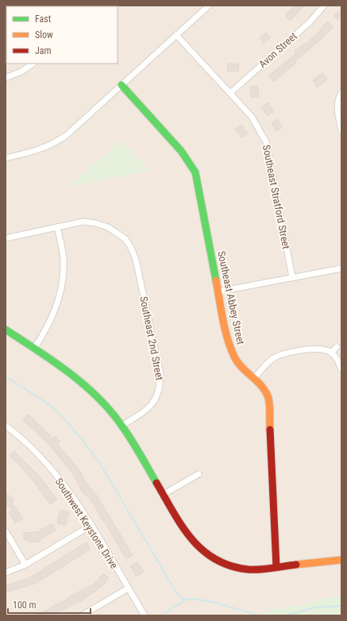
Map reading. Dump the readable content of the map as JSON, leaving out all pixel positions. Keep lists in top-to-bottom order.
{
  "streets": {
    "street": [
      "Avon Street",
      "Southeast Stratford Street",
      "Southeast Abbey Street",
      "Southeast 2nd Street",
      "Southwest Keystone Drive"
    ]
  },
  "crossings": [
    ["Avon Street", "Southeast Stratford Street"]
  ],
  "legend": ["Fast", "Slow", "Jam"],
  "scale_bar": "100 m"
}
